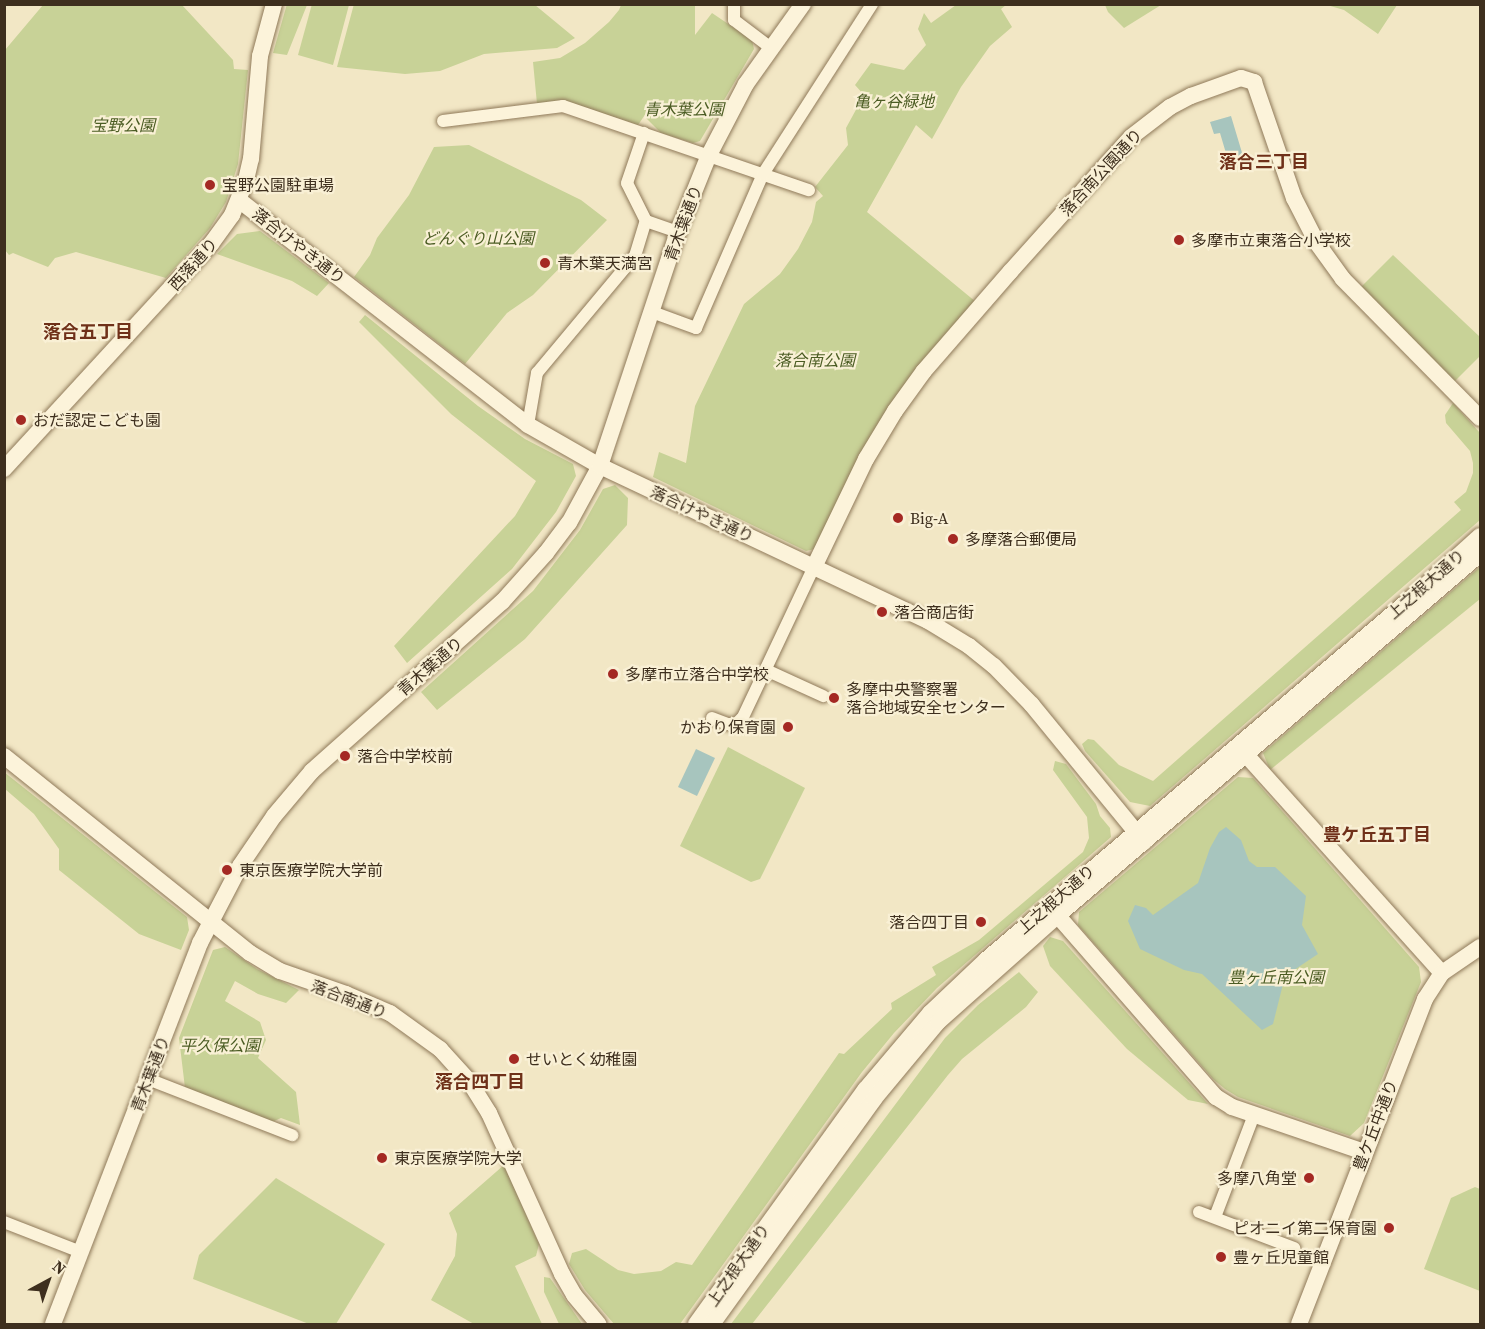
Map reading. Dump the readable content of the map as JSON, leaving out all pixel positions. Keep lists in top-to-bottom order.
{
  "streets": {
    "street": [
      "落合南公園通り",
      "青木葉通り",
      "落合けやき通り",
      "西落通り",
      "上之根大通り",
      "落合南通り",
      "豊ケ丘中通り"
    ]
  },
  "crossings": [
    ["落合南公園通り", "落合けやき通り"],
    ["青木葉通り", "落合けやき通り"],
    ["青木葉通り", "落合南通り"],
    ["落合けやき通り", "西落通り"],
    ["落合けやき通り", "上之根大通り"]
  ],
  "districts": [
    "落合三丁目",
    "落合五丁目",
    "豊ケ丘五丁目",
    "落合四丁目"
  ],
  "parks": [
    "亀ヶ谷緑地",
    "青木葉公園",
    "宝野公園",
    "どんぐり山公園",
    "落合南公園",
    "豊ヶ丘南公園",
    "平久保公園"
  ],
  "places": [
    "宝野公園駐車場",
    "多摩市立東落合小学校",
    "青木葉天満宮",
    "おだ認定こども園",
    "Big-A",
    "多摩落合郵便局",
    "落合商店街",
    "多摩市立落合中学校",
    "多摩中央警察署 落合地域安全センター",
    "かおり保育園",
    "落合中学校前",
    "東京医療学院大学前",
    "落合四丁目",
    "せいとく幼稚園",
    "東京医療学院大学",
    "多摩八角堂",
    "ピオニイ第二保育園",
    "豊ヶ丘児童館"
  ],
  "north": "top right"
}
